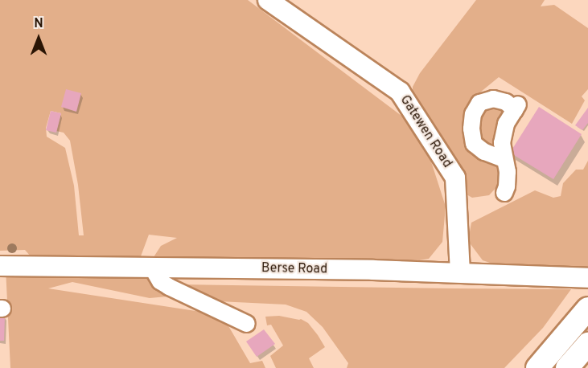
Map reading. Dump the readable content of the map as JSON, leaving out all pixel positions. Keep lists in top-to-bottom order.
{
  "streets": {
    "main road": ["Gatewen Road", "Berse Road"]
  },
  "crossings": [
    ["Gatewen Road", "Berse Road"]
  ],
  "north": "top"
}
